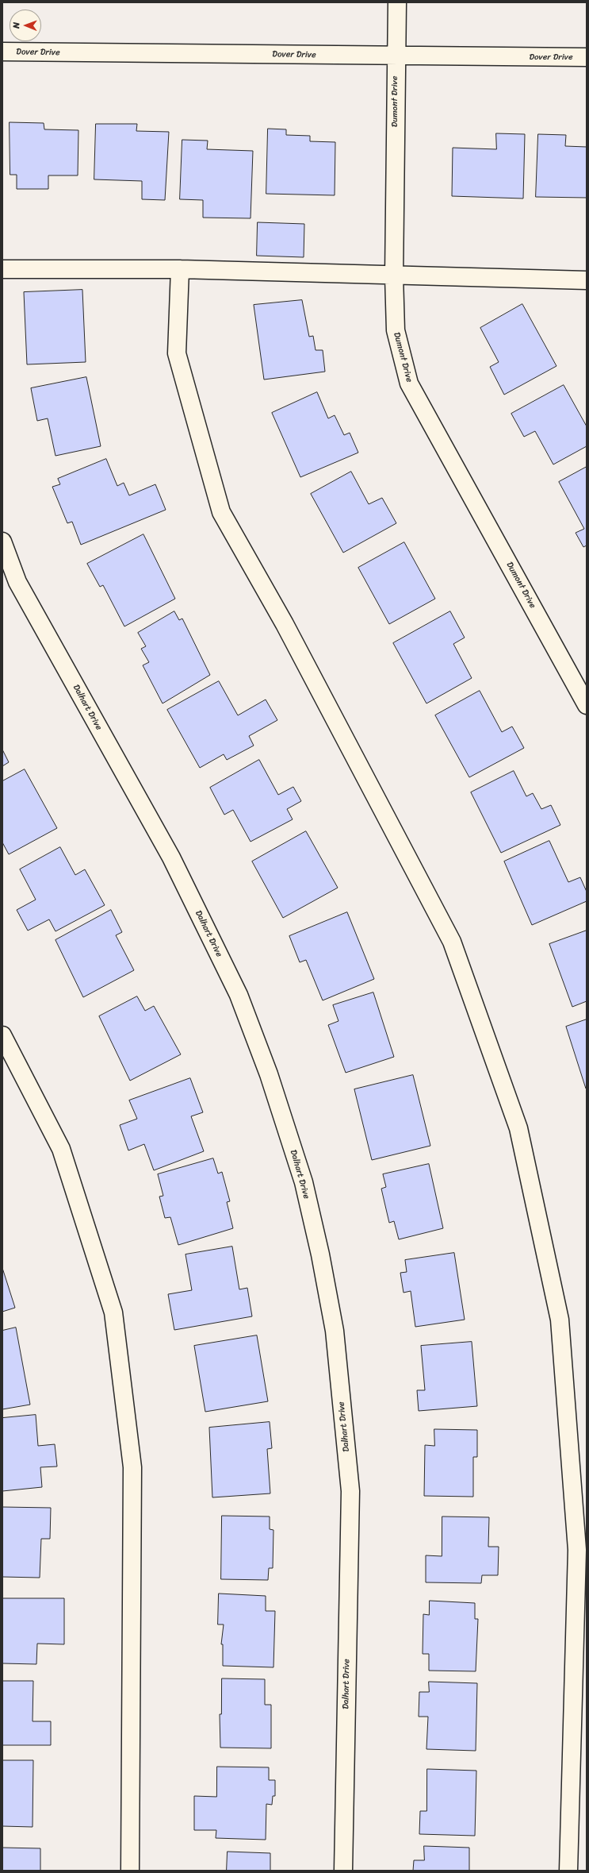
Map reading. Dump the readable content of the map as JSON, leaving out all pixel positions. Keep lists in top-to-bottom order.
{
  "streets": {
    "street": ["Dover Drive", "Dumont Drive", "Dalhart Drive"]
  },
  "crossings": [
    ["Dover Drive", "Dumont Drive"]
  ],
  "north": "left"
}
